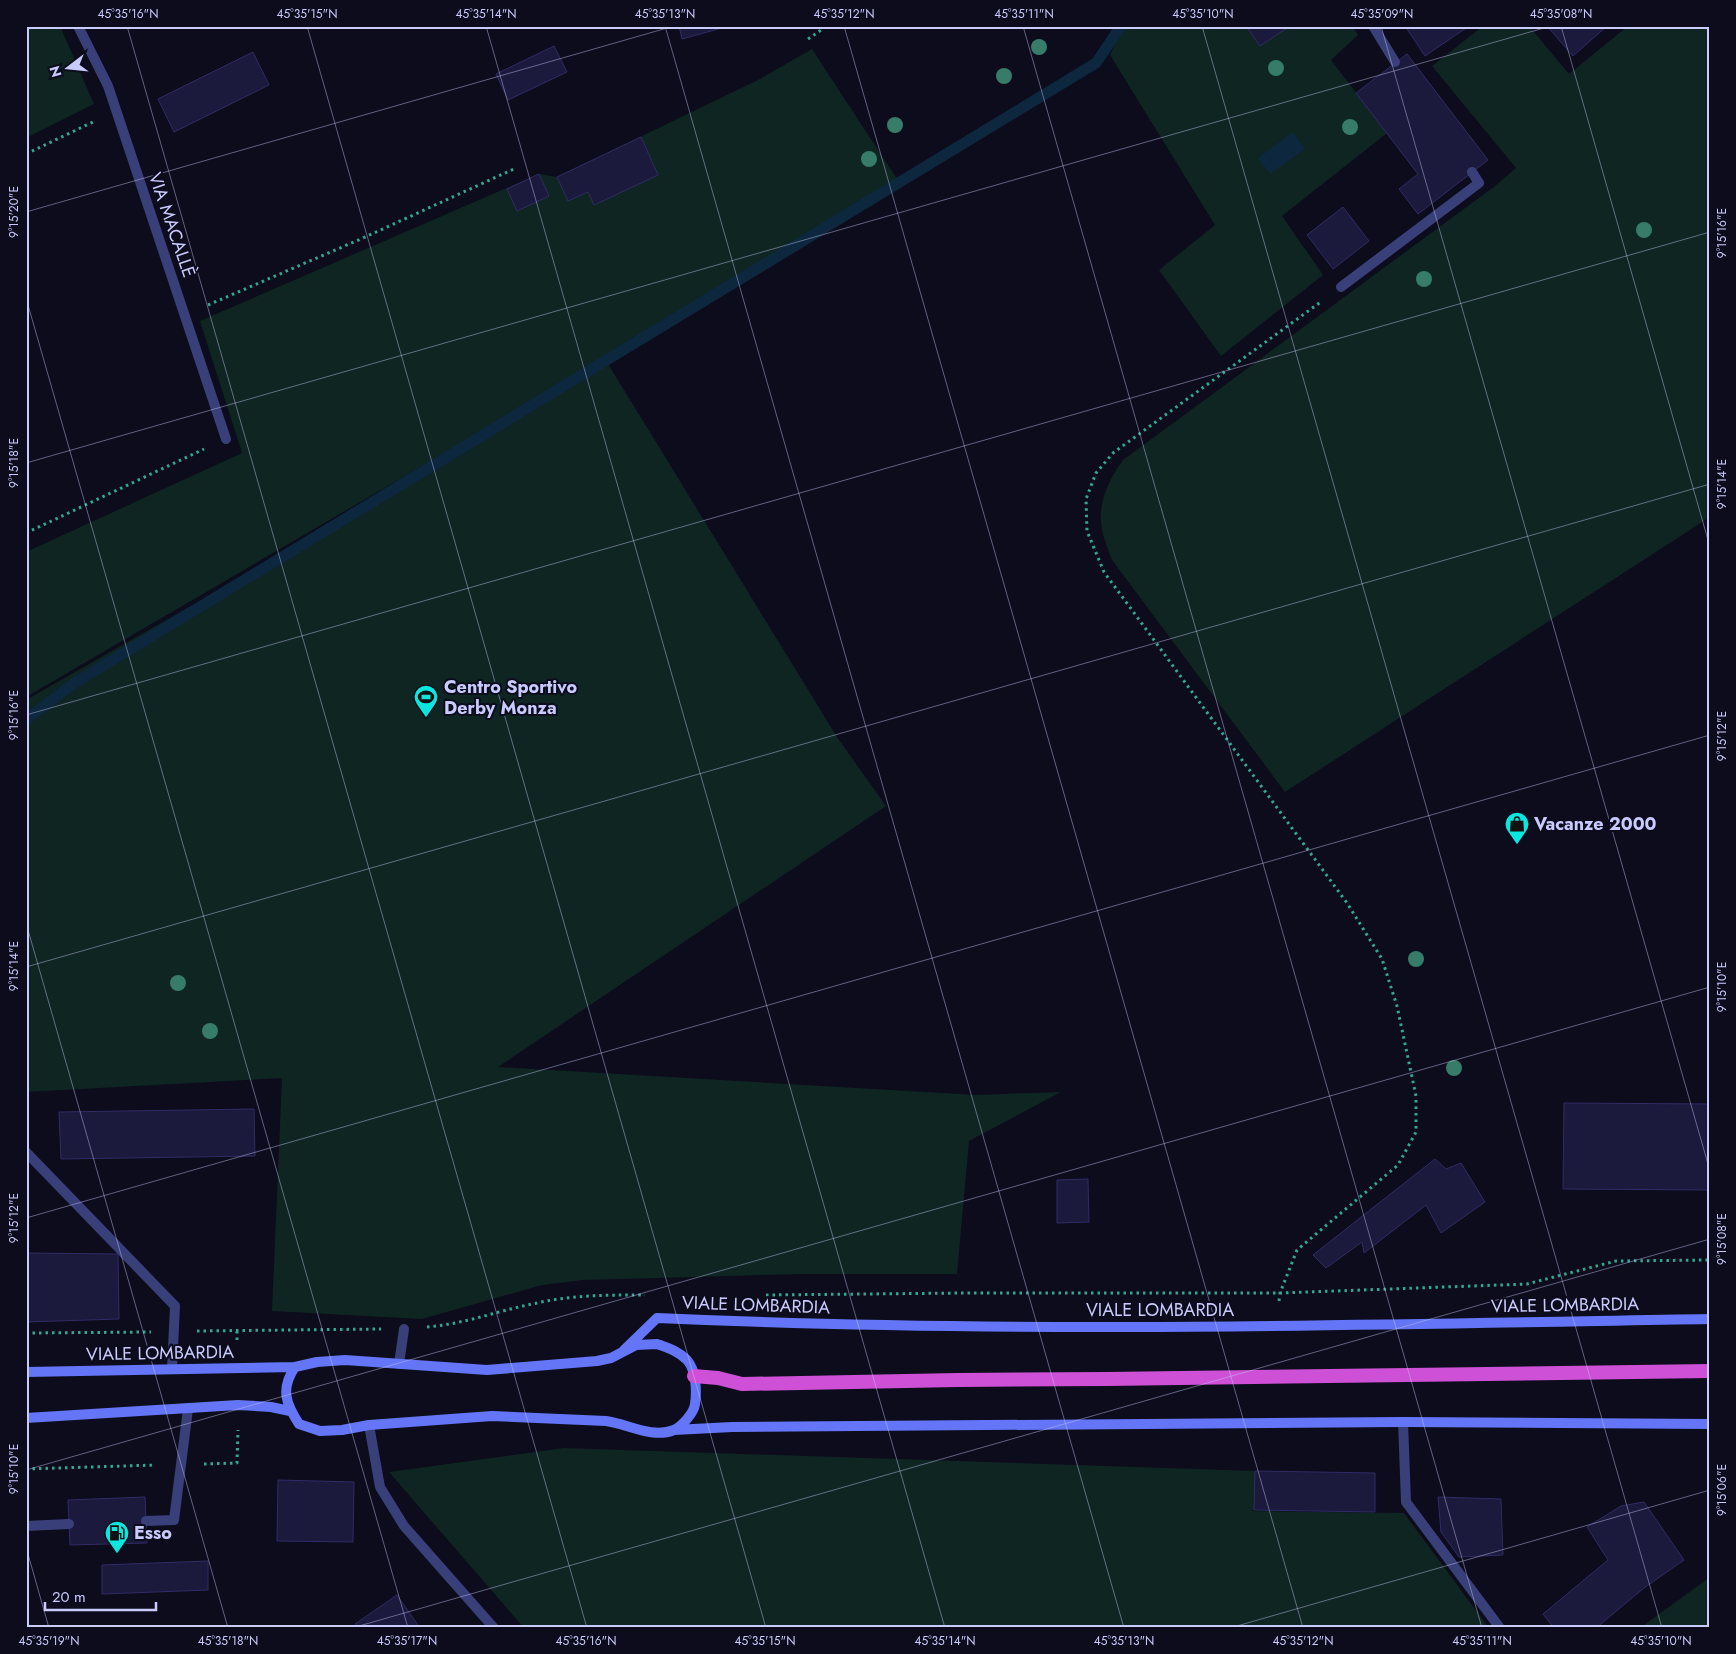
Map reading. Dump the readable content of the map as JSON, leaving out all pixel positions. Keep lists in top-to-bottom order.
{
  "streets": {
    "main road": ["VIALE LOMBARDIA"],
    "street": ["VIA MACALLÈ"]
  },
  "places": {
    "sports": ["Centro Sportivo Derby Monza"],
    "shop": ["Vacanze 2000"],
    "fuel station": ["Esso"]
  },
  "scale_bar": "20 m",
  "north": "left",
  "coordinates": [
    "45°35'16\"N",
    "45°35'15\"N",
    "45°35'14\"N",
    "45°35'13\"N",
    "45°35'12\"N",
    "45°35'11\"N",
    "45°35'10\"N",
    "45°35'09\"N",
    "45°35'08\"N",
    "9°15'20\"E",
    "9°15'16\"E",
    "9°15'18\"E",
    "9°15'14\"E",
    "9°15'12\"E",
    "9°15'10\"E",
    "9°15'08\"E",
    "9°15'06\"E",
    "45°35'19\"N",
    "45°35'18\"N",
    "45°35'17\"N"
  ]
}
